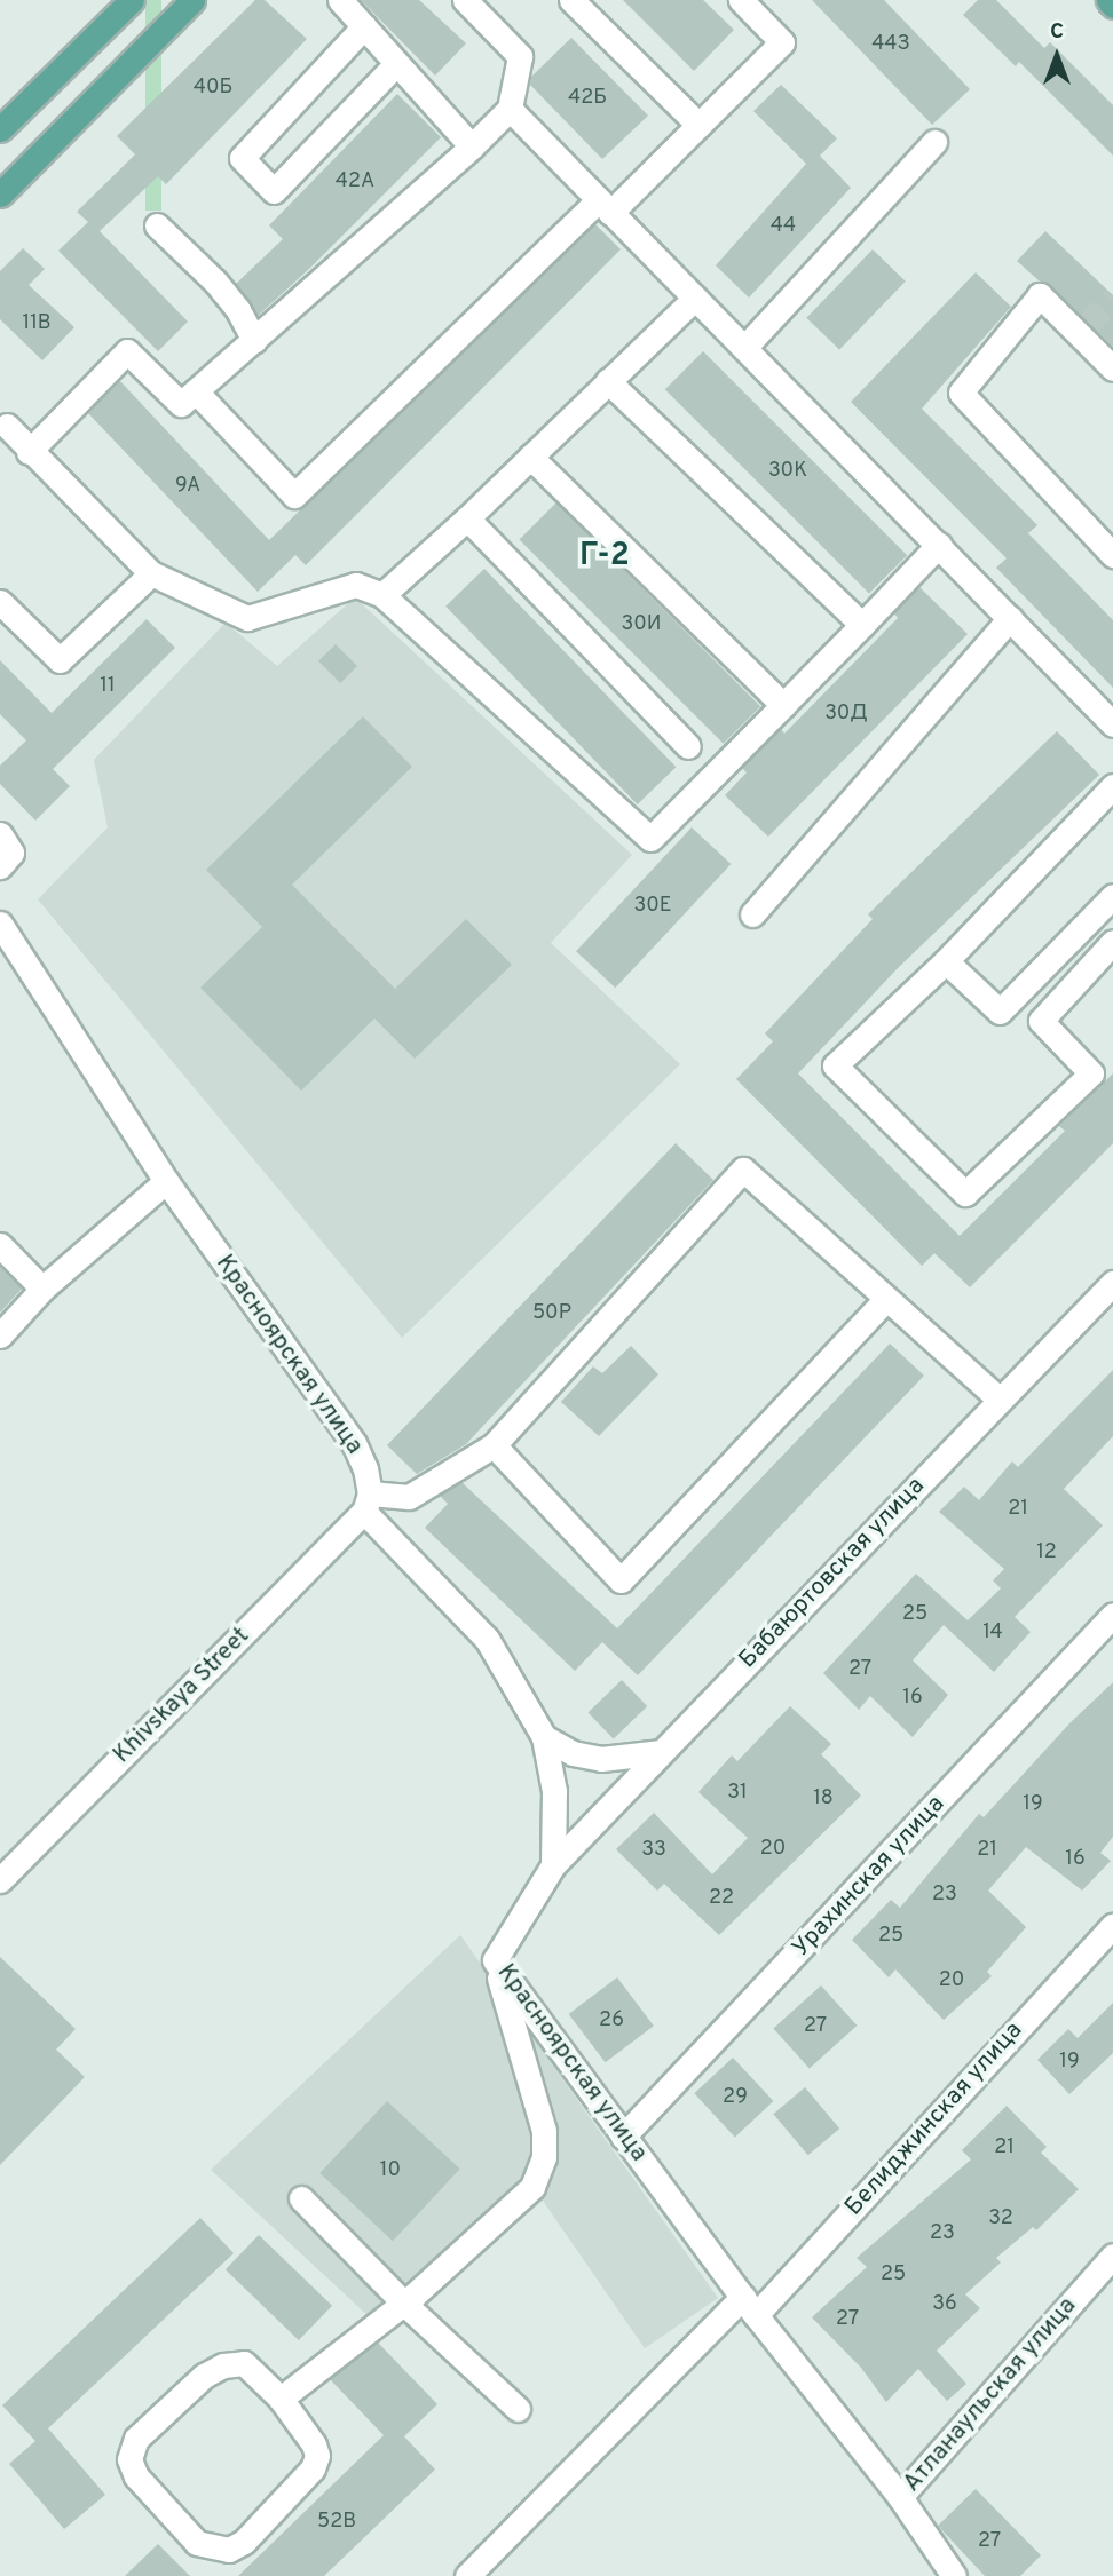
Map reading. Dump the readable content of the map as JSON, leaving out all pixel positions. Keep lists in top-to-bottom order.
{
  "streets": {
    "street": [
      "Красноярская улица",
      "Бабаюртовская улица",
      "Khivskaya Street",
      "Урахинская улица",
      "Белиджинская улица",
      "Атланаульская улица"
    ]
  },
  "crossings": [
    ["Красноярская улица", "Бабаюртовская улица"],
    ["Красноярская улица", "Khivskaya Street"],
    ["Красноярская улица", "Урахинская улица"],
    ["Красноярская улица", "Белиджинская улица"],
    ["Красноярская улица", "Атланаульская улица"]
  ],
  "districts": ["Г-2"],
  "house_numbers": [
    "44З",
    "40Б",
    "42Б",
    "42А",
    "44",
    "11В",
    "30К",
    "9А",
    "30И",
    "11",
    "30Д",
    "30Е",
    "50Р",
    "21",
    "12",
    "25",
    "14",
    "27",
    "16",
    "31",
    "18",
    "19",
    "20",
    "33",
    "21",
    "16",
    "23",
    "22",
    "25",
    "20",
    "26",
    "27",
    "19",
    "29",
    "21",
    "10",
    "32",
    "23",
    "25",
    "36",
    "27",
    "52В",
    "27"
  ],
  "north": "top"
}
